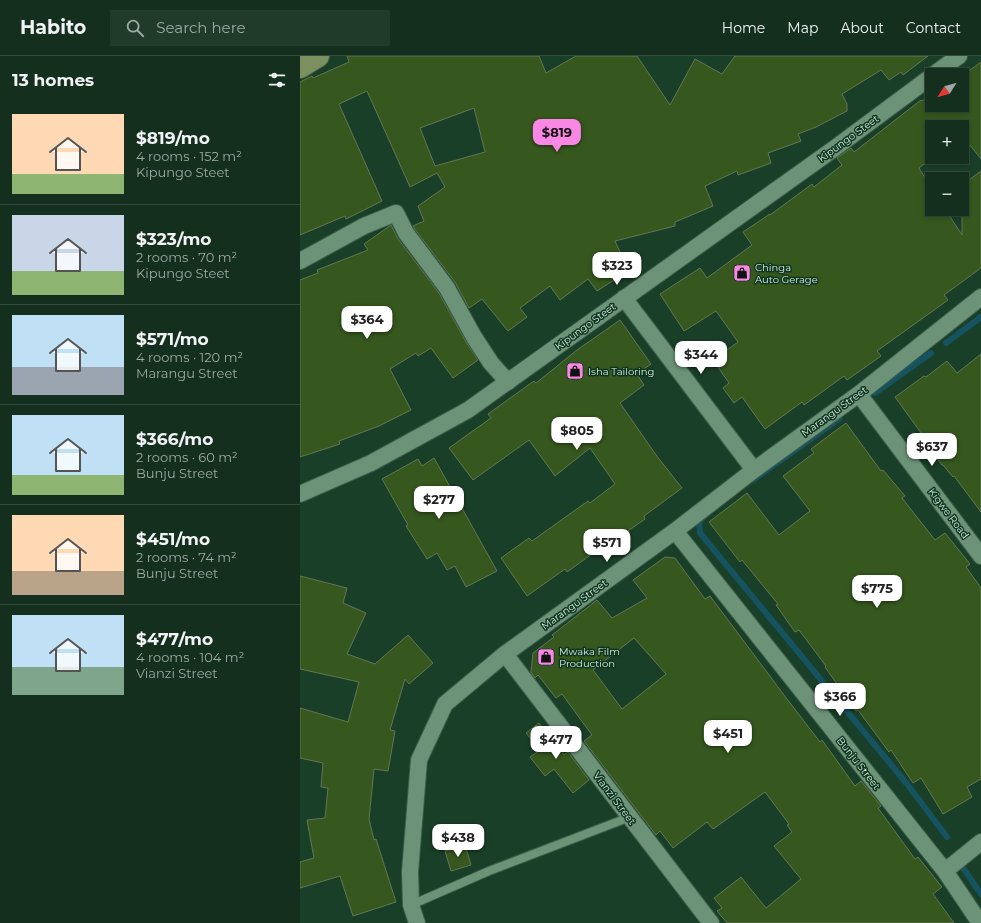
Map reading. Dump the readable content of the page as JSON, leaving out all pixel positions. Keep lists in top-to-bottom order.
{
  "streets": {
    "street": [
      "Kipungo Steet",
      "Marangu Street",
      "Kigwe Road",
      "Bunju Street",
      "Vianzi Street"
    ]
  },
  "crossings": [
    ["Marangu Street", "Kigwe Road"],
    ["Marangu Street", "Bunju Street"],
    ["Marangu Street", "Vianzi Street"]
  ],
  "places": {
    "shop": ["Chinga Auto Gerage", "Isha Tailoring", "Mwaka Film Production"]
  },
  "north": "bottom left",
  "page": {
    "header": "Habito",
    "search": "Search here",
    "nav": [
      "Home",
      "Map",
      "About",
      "Contact"
    ],
    "heading": "13 homes",
    "map_buttons": ["+", "−"],
    "list": [
      {
        "name": "$819/mo",
        "note": "4 rooms · 152 m² · Kipungo Steet"
      },
      {
        "name": "$323/mo",
        "note": "2 rooms · 70 m² · Kipungo Steet"
      },
      {
        "name": "$571/mo",
        "note": "4 rooms · 120 m² · Marangu Street"
      },
      {
        "name": "$366/mo",
        "note": "2 rooms · 60 m² · Bunju Street"
      },
      {
        "name": "$451/mo",
        "note": "2 rooms · 74 m² · Bunju Street"
      },
      {
        "name": "$477/mo",
        "note": "4 rooms · 104 m² · Vianzi Street"
      }
    ],
    "price": [
      "$819",
      "$323",
      "$364",
      "$344",
      "$805",
      "$637",
      "$277",
      "$571",
      "$775",
      "$366",
      "$451",
      "$477",
      "$438"
    ]
  }
}
